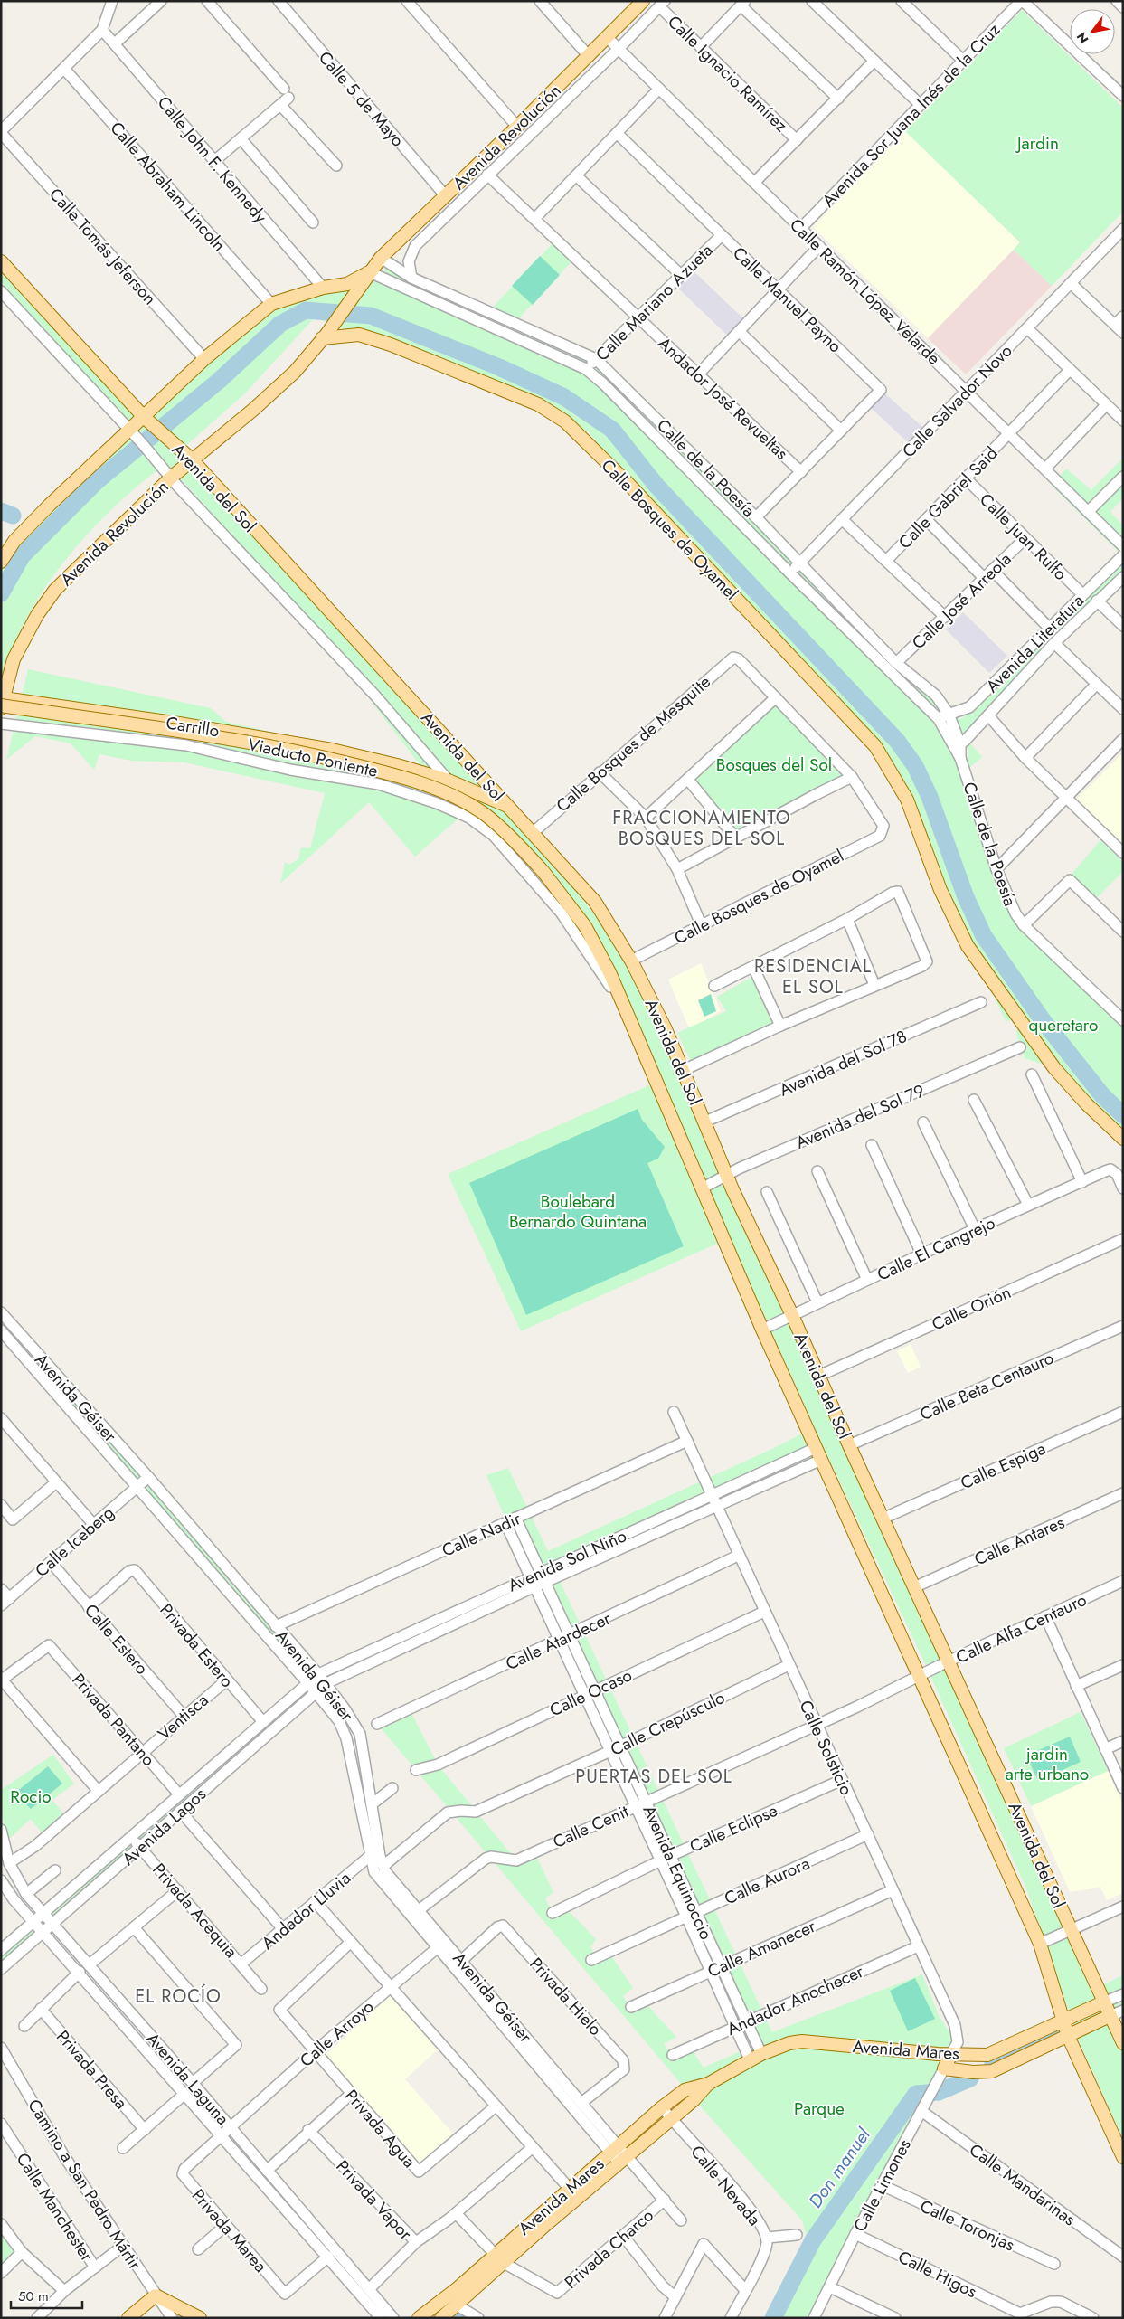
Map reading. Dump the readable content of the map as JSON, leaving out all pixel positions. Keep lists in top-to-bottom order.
{
  "streets": {
    "main road": [
      "Avenida Revolución",
      "Avenida del Sol",
      "Calle Bosques de Oyamel",
      "Carrillo",
      "Viaducto Poniente",
      "Avenida Mares",
      "Calle Limones"
    ],
    "street": [
      "Calle Ignacio Ramírez",
      "Calle 5 de Mayo",
      "Avenida Sor Juana Inés de la Cruz",
      "Calle John F. Kennedy",
      "Calle Abraham Lincoln",
      "Calle Tomás Jeferson",
      "Calle Ramón López Velarde",
      "Calle Manuel Payno",
      "Calle Mariano Azueta",
      "Andador José Revueltas",
      "Calle Salvador Novo",
      "Calle de la Poesía",
      "Calle Gabriel Said",
      "Calle Juan Rulfo",
      "Calle José Arreola",
      "Avenida Literatura",
      "Calle Bosques de Mesquite",
      "Avenida del Sol 78",
      "Avenida del Sol 79",
      "Calle El Cangrejo",
      "Calle Orión",
      "Calle Beta Centauro",
      "Avenida Géiser",
      "Calle Espiga",
      "Calle Nadir",
      "Calle Antares",
      "Calle Iceberg",
      "Avenida Sol Niño",
      "Calle Alfa Centauro",
      "Calle Estero",
      "Calle Atardecer",
      "Privada Estero",
      "Calle Ocaso",
      "Ventisca",
      "Privada Pantano",
      "Calle Crepúsculo",
      "Calle Solsticio",
      "Avenida Lagos",
      "Calle Cenit",
      "Calle Eclipse",
      "Avenida Equinoccio",
      "Calle Aurora",
      "Privada Acequia",
      "Andador Lluvia",
      "Calle Amanecer",
      "Privada Hielo",
      "Andador Anochecer",
      "Calle Arroyo",
      "Privada Presa",
      "Avenida Laguna",
      "Privada Agua",
      "Camino a San Pedro Mártir",
      "Calle Mandarinas",
      "Calle Nevada",
      "Privada Vapor",
      "Calle Manchester",
      "Calle Toronjas",
      "Privada Marea",
      "Privada Charco",
      "Calle Higos"
    ]
  },
  "crossings": [
    ["Calle Ignacio Ramírez", "Avenida Revolución"],
    ["Calle 5 de Mayo", "Avenida Revolución"],
    ["Avenida Sor Juana Inés de la Cruz", "Calle Ramón López Velarde"],
    ["Avenida Revolución", "Calle John F. Kennedy"],
    ["Avenida Revolución", "Calle Abraham Lincoln"],
    ["Avenida Revolución", "Calle Tomás Jeferson"],
    ["Avenida Revolución", "Calle Ramón López Velarde"],
    ["Avenida Revolución", "Andador José Revueltas"],
    ["Avenida Revolución", "Calle de la Poesía"],
    ["Avenida Revolución", "Avenida del Sol"],
    ["Avenida Revolución", "Calle Bosques de Oyamel"],
    ["Avenida Revolución", "Carrillo"],
    ["Avenida Revolución", "Viaducto Poniente"],
    ["Calle Ramón López Velarde", "Calle Salvador Novo"],
    ["Calle Ramón López Velarde", "Calle Gabriel Said"],
    ["Calle Manuel Payno", "Calle Mariano Azueta"],
    ["Calle Mariano Azueta", "Andador José Revueltas"],
    ["Calle Mariano Azueta", "Calle de la Poesía"],
    ["Calle Salvador Novo", "Calle de la Poesía"],
    ["Calle de la Poesía", "Calle José Arreola"],
    ["Calle de la Poesía", "Avenida Literatura"],
    ["Avenida del Sol", "Calle Bosques de Oyamel"],
    ["Avenida del Sol", "Carrillo"],
    ["Avenida del Sol", "Calle Bosques de Mesquite"],
    ["Avenida del Sol", "Viaducto Poniente"],
    ["Avenida del Sol", "Avenida del Sol 78"],
    ["Avenida del Sol", "Avenida del Sol 79"],
    ["Avenida del Sol", "Calle El Cangrejo"],
    ["Avenida del Sol", "Calle Orión"],
    ["Avenida del Sol", "Calle Beta Centauro"],
    ["Avenida del Sol", "Calle Espiga"],
    ["Avenida del Sol", "Calle Antares"],
    ["Avenida del Sol", "Avenida Sol Niño"],
    ["Avenida del Sol", "Calle Alfa Centauro"],
    ["Avenida del Sol", "Calle Cenit"],
    ["Avenida del Sol", "Avenida Mares"],
    ["Calle Gabriel Said", "Calle Juan Rulfo"],
    ["Calle Juan Rulfo", "Calle José Arreola"],
    ["Calle Juan Rulfo", "Avenida Literatura"],
    ["Carrillo", "Viaducto Poniente"],
    ["Avenida Géiser", "Calle Nadir"],
    ["Avenida Géiser", "Calle Iceberg"],
    ["Avenida Géiser", "Avenida Sol Niño"],
    ["Avenida Géiser", "Calle Crepúsculo"],
    ["Avenida Géiser", "Avenida Lagos"],
    ["Avenida Géiser", "Calle Cenit"],
    ["Avenida Géiser", "Andador Lluvia"],
    ["Avenida Géiser", "Privada Hielo"],
    ["Avenida Géiser", "Calle Arroyo"],
    ["Avenida Géiser", "Avenida Mares"],
    ["Avenida Géiser", "Privada Charco"],
    ["Calle Nadir", "Calle Solsticio"],
    ["Calle Nadir", "Avenida Equinoccio"],
    ["Calle Iceberg", "Calle Estero"],
    ["Avenida Sol Niño", "Calle Solsticio"],
    ["Avenida Sol Niño", "Avenida Lagos"],
    ["Avenida Sol Niño", "Avenida Equinoccio"],
    ["Calle Alfa Centauro", "Calle Cenit"],
    ["Calle Estero", "Privada Estero"],
    ["Calle Estero", "Ventisca"],
    ["Calle Atardecer", "Calle Solsticio"],
    ["Calle Atardecer", "Avenida Equinoccio"],
    ["Privada Estero", "Ventisca"],
    ["Privada Estero", "Avenida Lagos"],
    ["Calle Ocaso", "Calle Solsticio"],
    ["Calle Ocaso", "Avenida Equinoccio"],
    ["Ventisca", "Privada Pantano"],
    ["Privada Pantano", "Avenida Lagos"],
    ["Calle Crepúsculo", "Calle Solsticio"],
    ["Calle Crepúsculo", "Avenida Equinoccio"],
    ["Calle Solsticio", "Calle Cenit"],
    ["Calle Solsticio", "Calle Eclipse"],
    ["Calle Solsticio", "Calle Aurora"],
    ["Calle Solsticio", "Calle Amanecer"],
    ["Calle Solsticio", "Andador Anochecer"],
    ["Calle Solsticio", "Avenida Mares"],
    ["Calle Solsticio", "Calle Limones"],
    ["Avenida Lagos", "Privada Acequia"],
    ["Avenida Lagos", "Avenida Laguna"],
    ["Calle Cenit", "Avenida Equinoccio"],
    ["Calle Eclipse", "Avenida Equinoccio"],
    ["Avenida Equinoccio", "Calle Aurora"],
    ["Avenida Equinoccio", "Calle Amanecer"],
    ["Avenida Equinoccio", "Andador Anochecer"],
    ["Avenida Equinoccio", "Avenida Mares"],
    ["Privada Acequia", "Andador Lluvia"],
    ["Calle Arroyo", "Avenida Laguna"],
    ["Calle Arroyo", "Privada Agua"],
    ["Calle Arroyo", "Privada Marea"],
    ["Avenida Mares", "Calle Nevada"],
    ["Avenida Mares", "Calle Limones"],
    ["Avenida Mares", "Privada Charco"],
    ["Avenida Laguna", "Privada Vapor"],
    ["Avenida Laguna", "Privada Marea"],
    ["Calle Mandarinas", "Calle Limones"],
    ["Calle Limones", "Calle Toronjas"],
    ["Calle Limones", "Calle Higos"]
  ],
  "districts": [
    "FRACCIONAMIENTO BOSQUES DEL SOL",
    "RESIDENCIAL EL SOL",
    "PUERTAS DEL SOL",
    "EL ROCÍO"
  ],
  "water": ["Don manuel"],
  "parks": [
    "Jardin",
    "Bosques del Sol",
    "queretaro",
    "Boulebard Bernardo Quintana",
    "jardin arte urbano",
    "Rocio",
    "Parque"
  ],
  "scale_bar": "50 m",
  "north": "bottom left"
}
